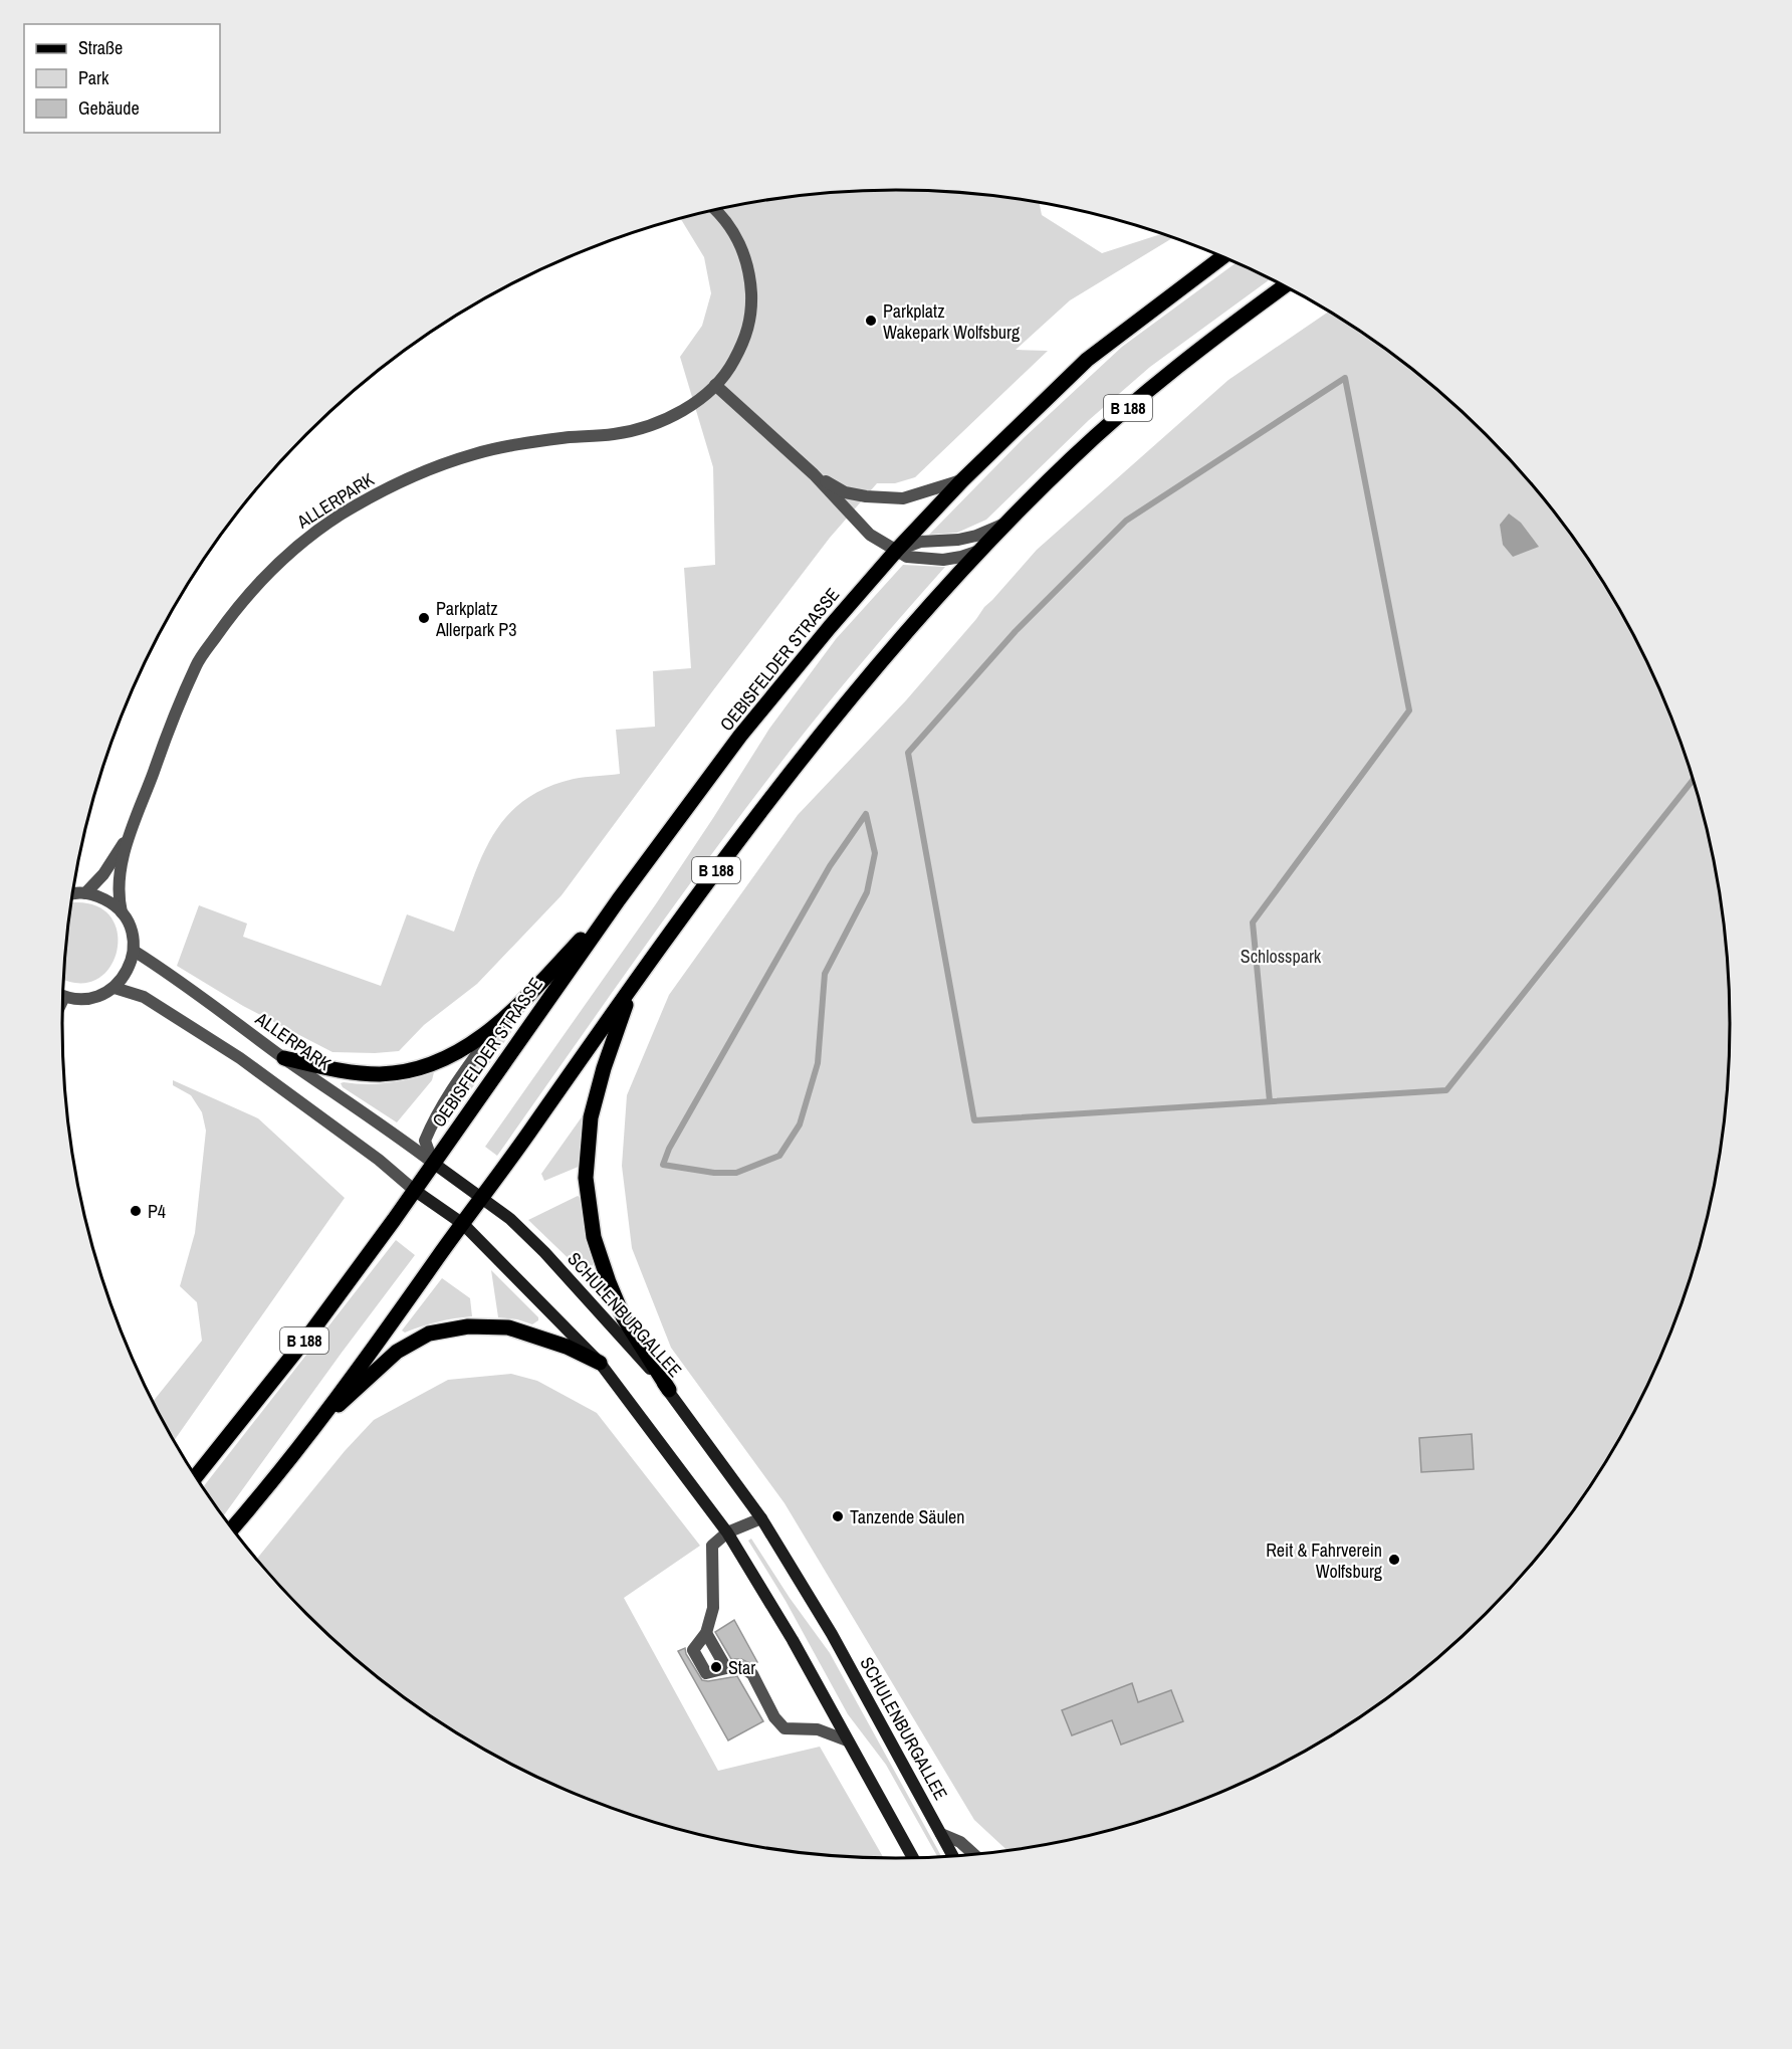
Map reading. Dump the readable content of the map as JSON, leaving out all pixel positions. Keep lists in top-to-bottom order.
{
  "streets": {
    "main road": ["B 188", "OEBISFELDER STRASSE"],
    "street": ["ALLERPARK", "SCHULENBURGALLEE"]
  },
  "crossings": [
    ["B 188", "ALLERPARK"],
    ["B 188", "OEBISFELDER STRASSE"],
    ["B 188", "SCHULENBURGALLEE"],
    ["ALLERPARK", "OEBISFELDER STRASSE"],
    ["ALLERPARK", "SCHULENBURGALLEE"],
    ["OEBISFELDER STRASSE", "SCHULENBURGALLEE"]
  ],
  "parks": ["Schlosspark"],
  "places": [
    "Parkplatz Wakepark Wolfsburg",
    "Parkplatz Allerpark P3",
    "P4",
    "Tanzende Säulen",
    "Reit & Fahrverein Wolfsburg",
    "Star"
  ],
  "legend": ["Straße", "Park", "Gebäude"]
}
